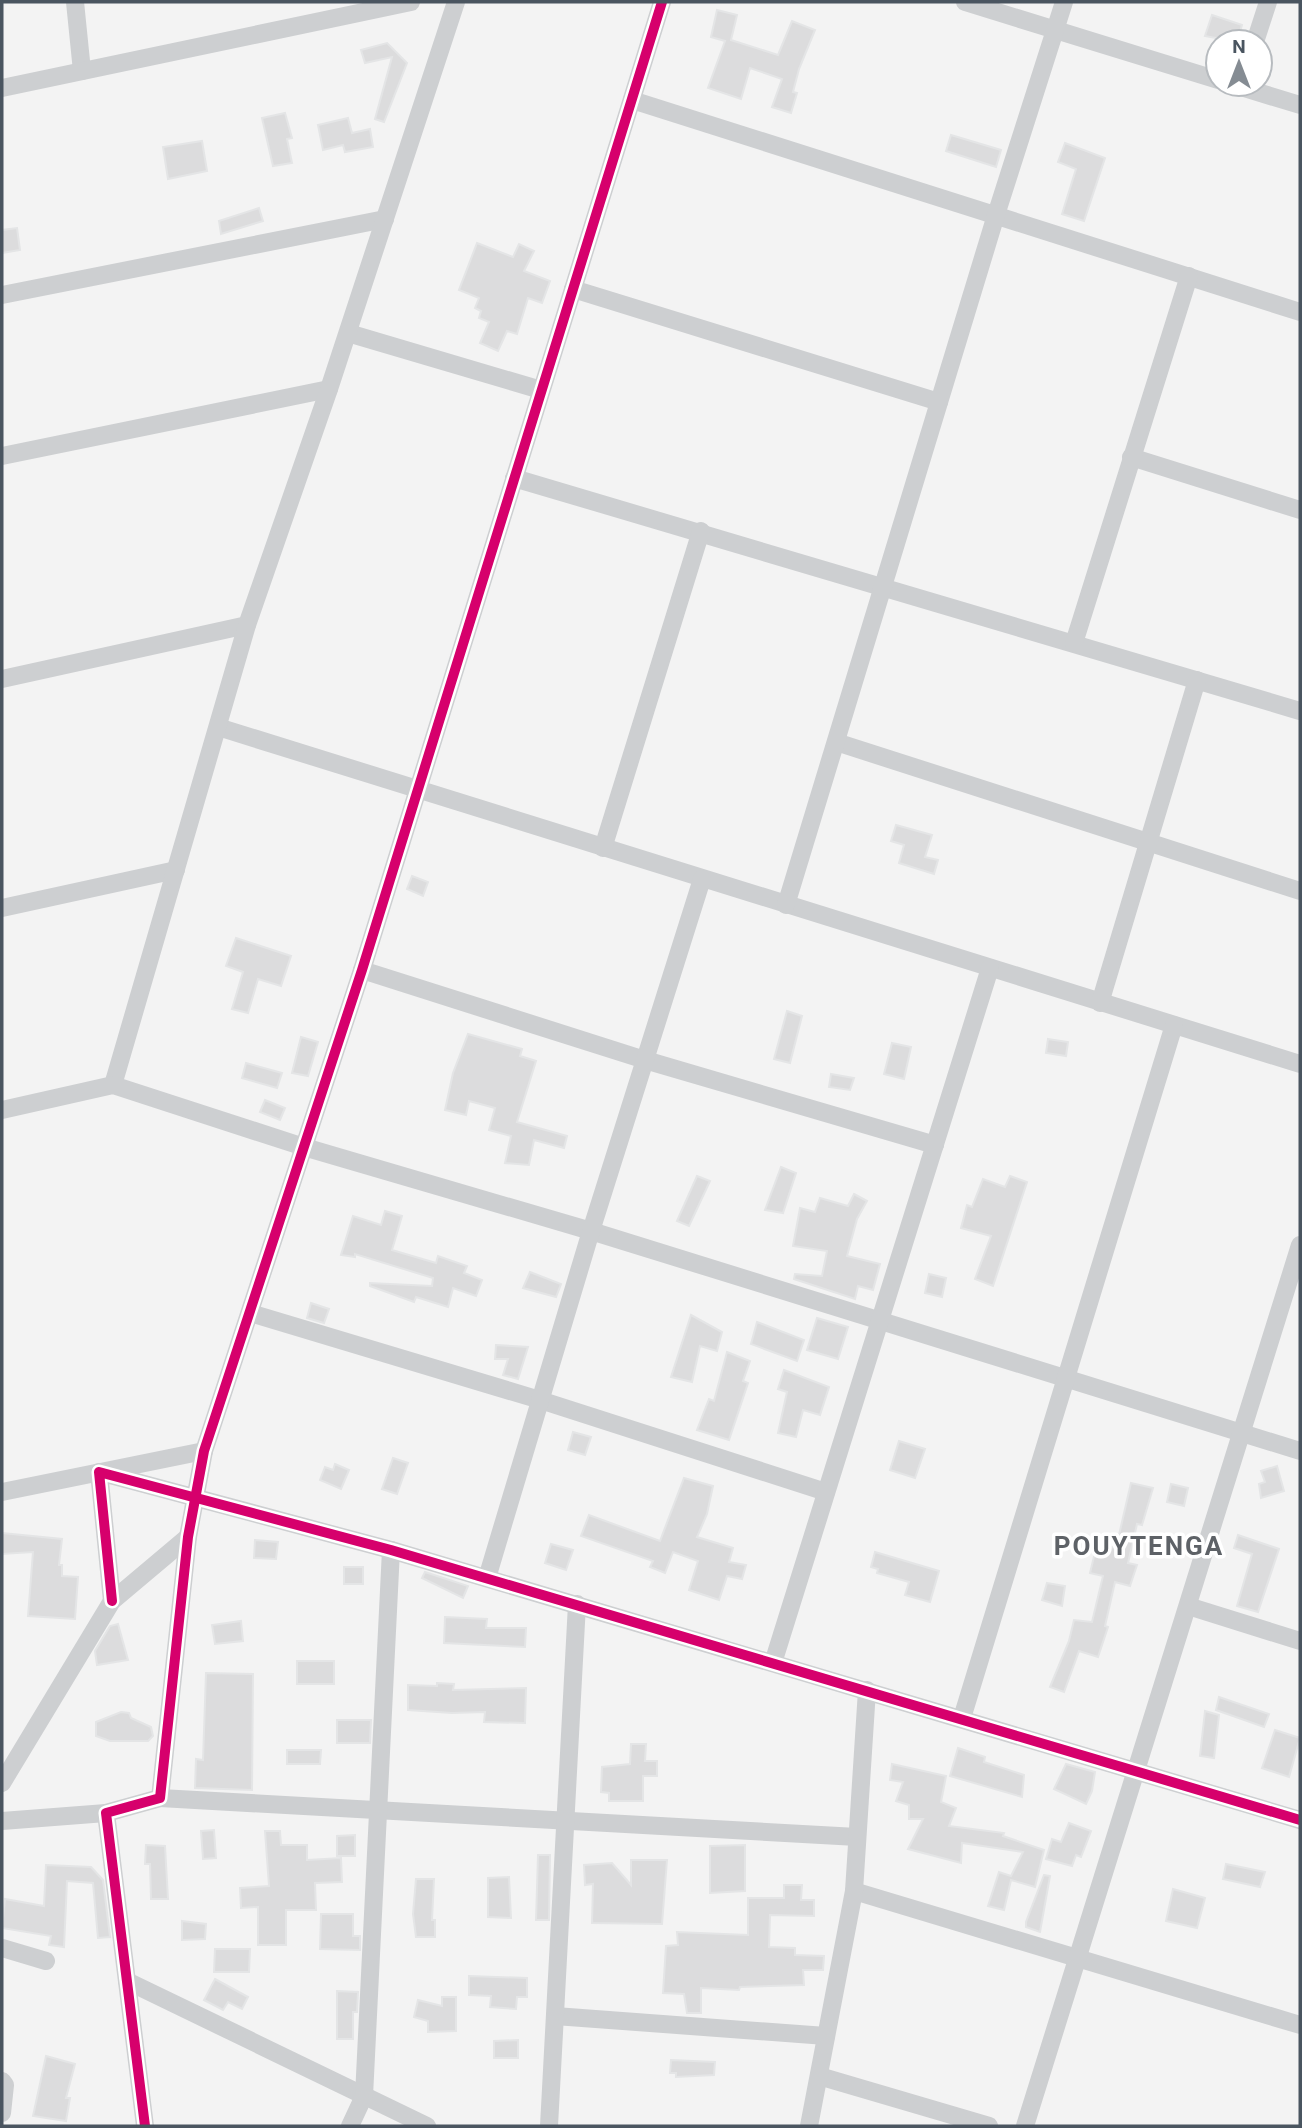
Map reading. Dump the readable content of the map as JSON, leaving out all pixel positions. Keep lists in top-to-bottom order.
{
  "districts": ["POUYTENGA"],
  "north": "top"
}
